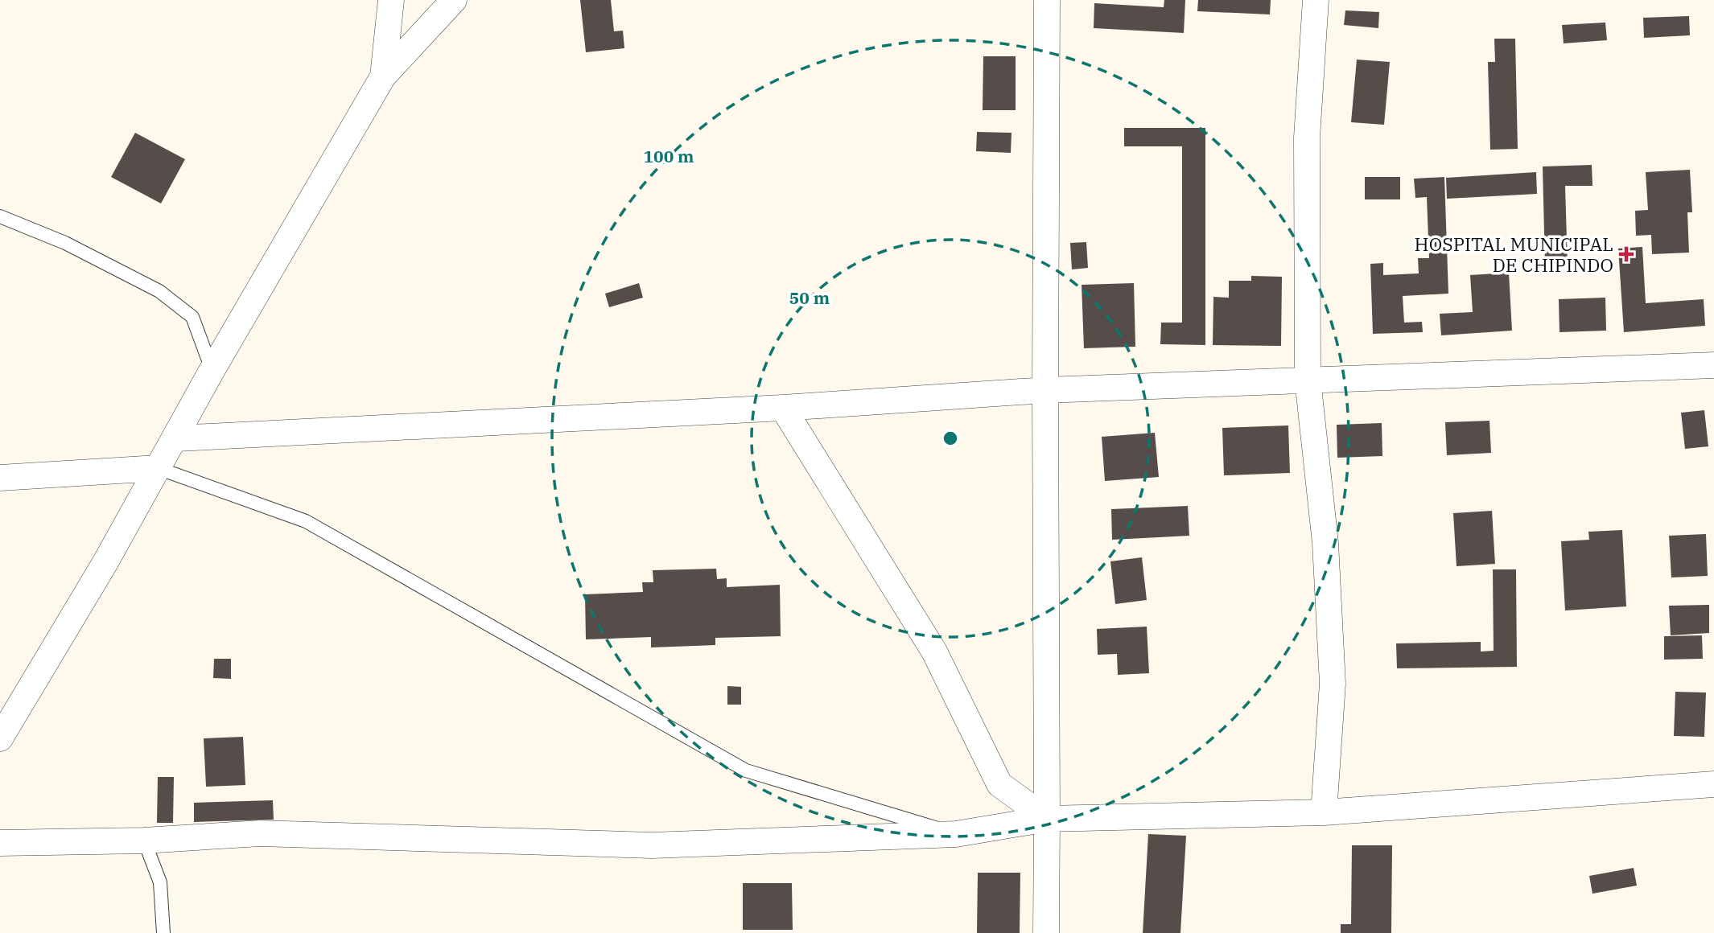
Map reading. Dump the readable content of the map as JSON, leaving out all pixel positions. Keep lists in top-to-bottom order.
{
  "places": {
    "health": ["HOSPITAL MUNICIPAL DE CHIPINDO"]
  },
  "rings": ["100 m", "50 m"]
}
